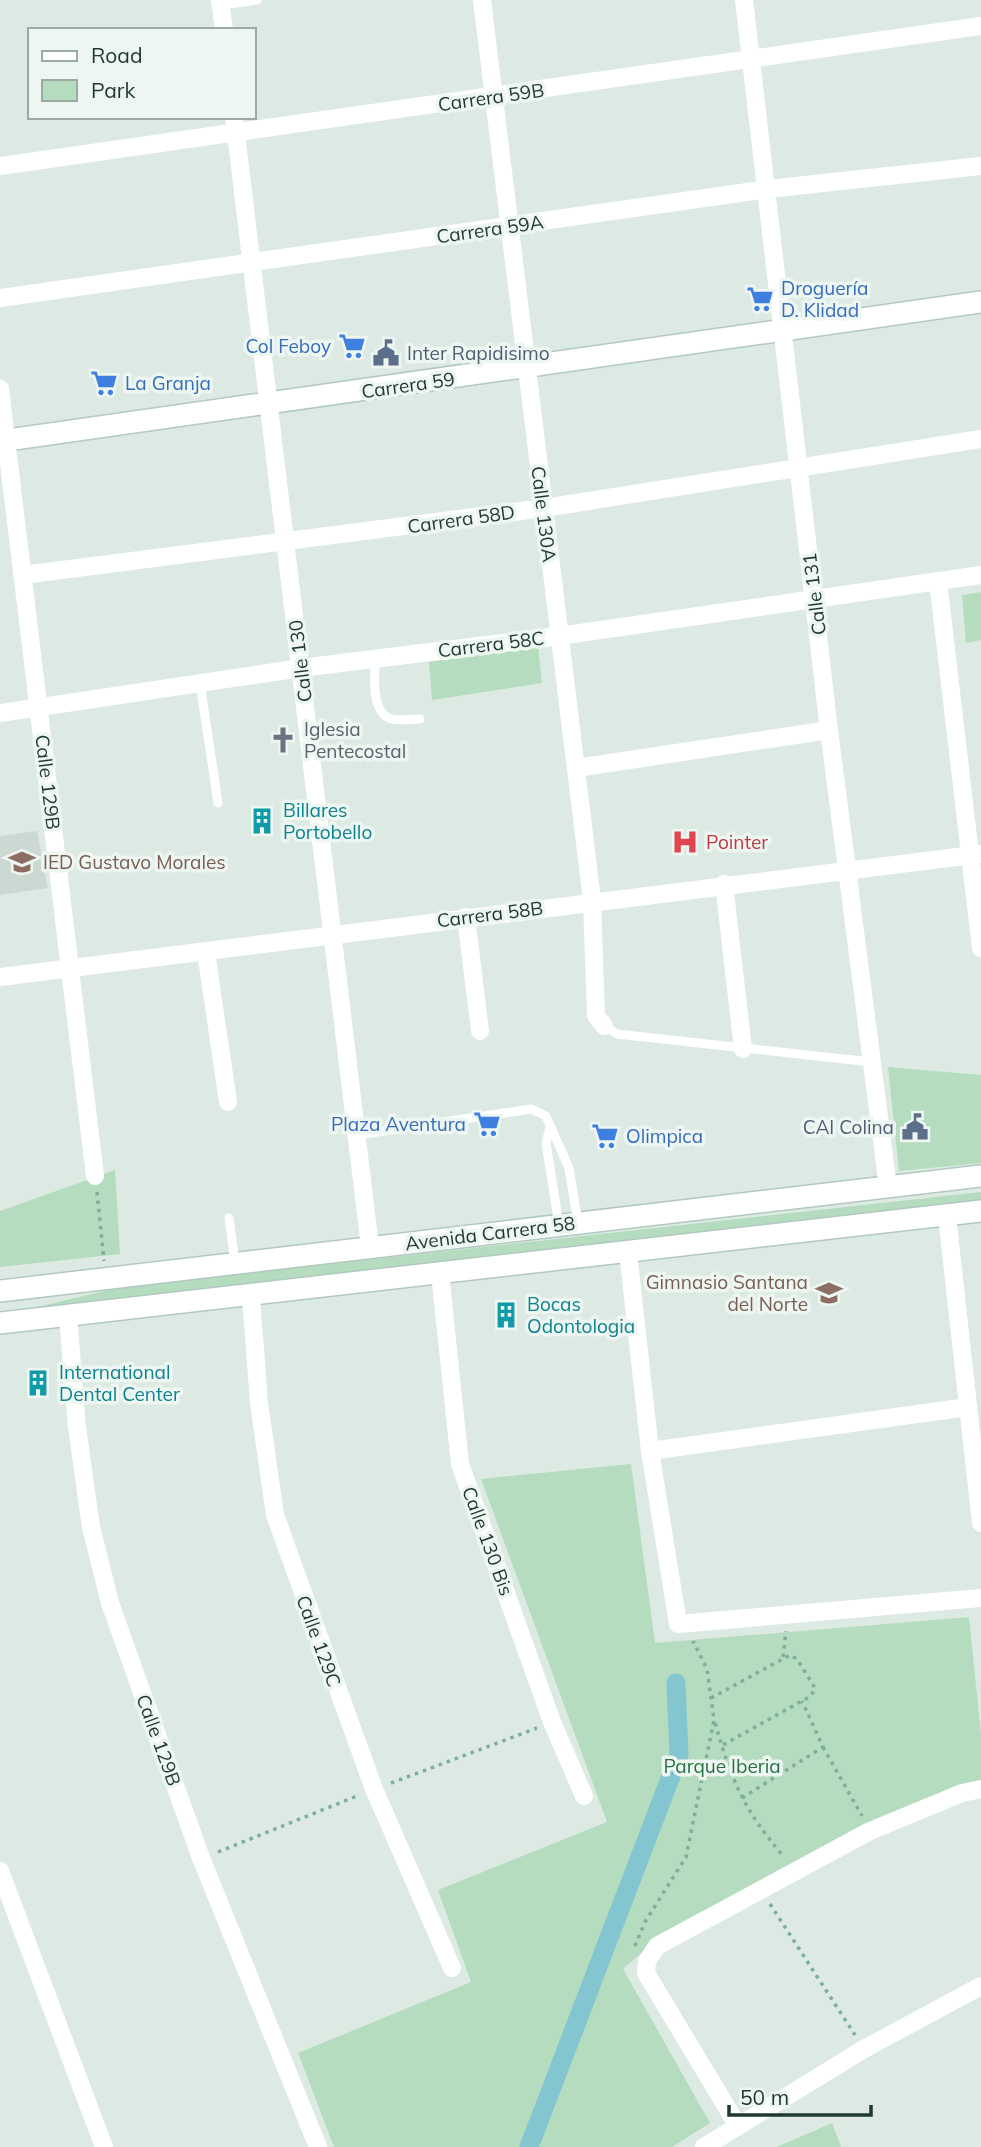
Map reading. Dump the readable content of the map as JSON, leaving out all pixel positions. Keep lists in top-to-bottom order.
{
  "streets": {
    "main road": ["Carrera 59", "Avenida Carrera 58"],
    "street": [
      "Carrera 59B",
      "Carrera 59A",
      "Calle 130A",
      "Carrera 58D",
      "Calle 131",
      "Carrera 58C",
      "Calle 130",
      "Calle 129B",
      "Carrera 58B",
      "Calle 130 Bis",
      "Calle 129C"
    ]
  },
  "crossings": [
    ["Carrera 59B", "Calle 130A"],
    ["Carrera 59B", "Calle 131"],
    ["Carrera 59B", "Calle 130"],
    ["Carrera 59A", "Calle 130A"],
    ["Carrera 59A", "Calle 131"],
    ["Carrera 59A", "Calle 130"],
    ["Carrera 59", "Calle 130A"],
    ["Carrera 59", "Calle 131"],
    ["Carrera 59", "Calle 130"],
    ["Carrera 59", "Calle 129B"],
    ["Calle 130A", "Carrera 58D"],
    ["Calle 130A", "Carrera 58C"],
    ["Calle 130A", "Carrera 58B"],
    ["Carrera 58D", "Calle 131"],
    ["Carrera 58D", "Calle 130"],
    ["Carrera 58D", "Calle 129B"],
    ["Calle 131", "Carrera 58C"],
    ["Calle 131", "Carrera 58B"],
    ["Calle 131", "Avenida Carrera 58"],
    ["Carrera 58C", "Calle 130"],
    ["Carrera 58C", "Calle 129B"],
    ["Calle 130", "Carrera 58B"],
    ["Calle 130", "Avenida Carrera 58"],
    ["Calle 129B", "Carrera 58B"],
    ["Calle 129B", "Avenida Carrera 58"],
    ["Avenida Carrera 58", "Calle 130 Bis"],
    ["Avenida Carrera 58", "Calle 129C"]
  ],
  "parks": ["Parque Iberia"],
  "places": {
    "supermarket": [
      "Droguería D. Klidad",
      "Col Feboy",
      "La Granja",
      "Plaza Aventura",
      "Olimpica"
    ],
    "public building": ["Inter Rapidisimo", "CAI Colina"],
    "church": ["Iglesia Pentecostal"],
    "building": ["Billares Portobello", "Bocas Odontologia", "International Dental Center"],
    "hospital": ["Pointer"],
    "school or university": ["IED Gustavo Morales", "Gimnasio Santana del Norte"]
  },
  "legend": ["Road", "Park"],
  "scale_bar": "50 m"
}
